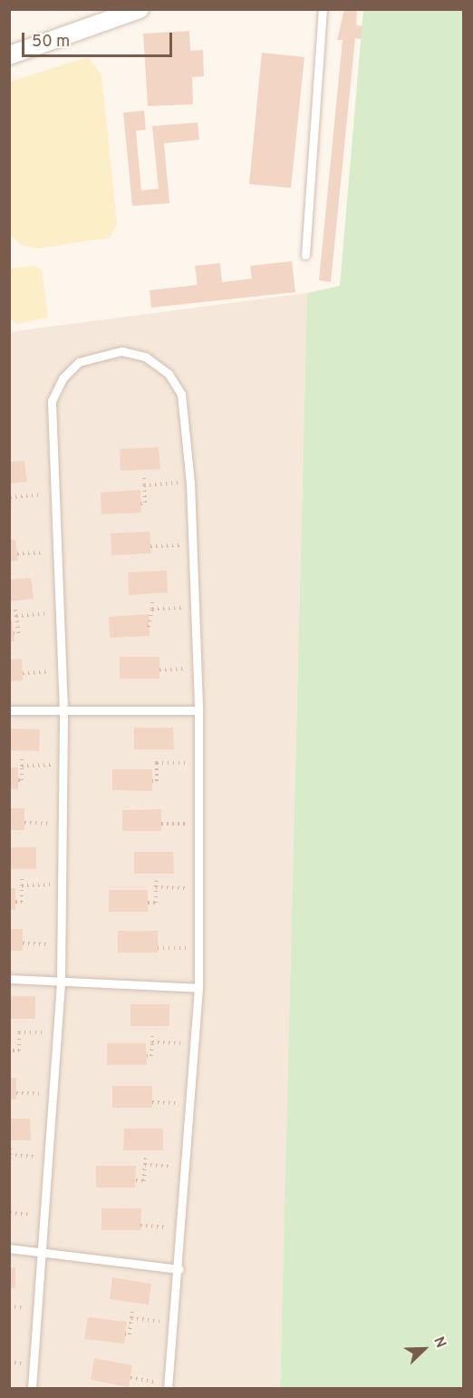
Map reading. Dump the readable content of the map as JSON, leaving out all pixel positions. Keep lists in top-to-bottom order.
{
  "scale_bar": "50 m",
  "north": "top right"
}
